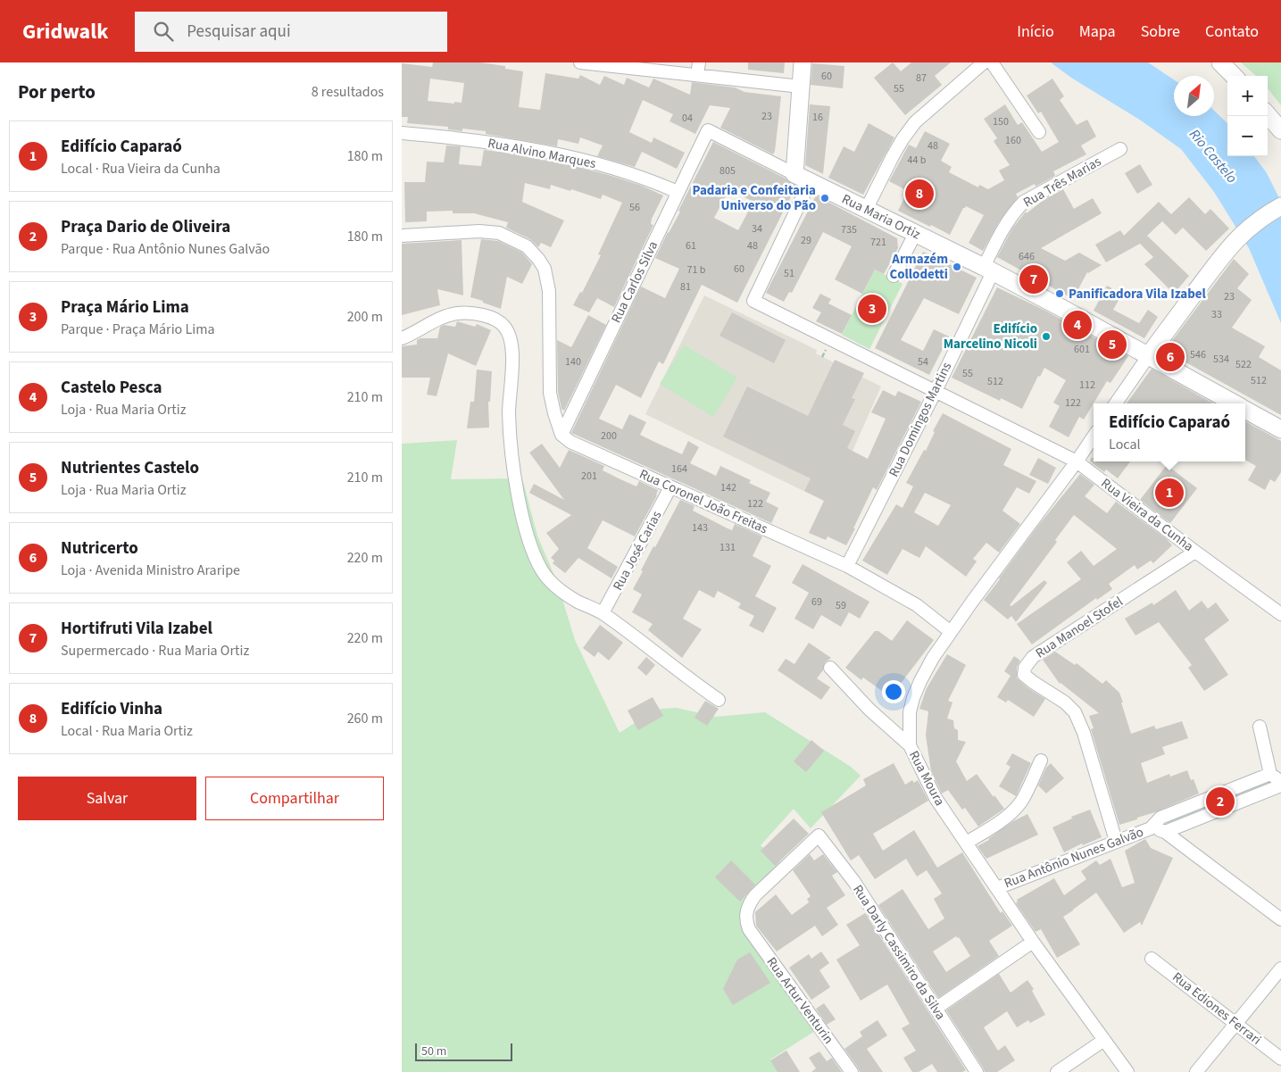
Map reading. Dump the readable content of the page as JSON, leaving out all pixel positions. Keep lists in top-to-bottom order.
{
  "streets": {
    "main road": ["Rua Maria Ortiz"],
    "street": [
      "Rua Alvino Marques",
      "Rua Três Marias",
      "Rua Carlos Silva",
      "Rua Domingos Martins",
      "Rua Coronel João Freitas",
      "Rua Vieira da Cunha",
      "Rua José Carias",
      "Rua Manoel Stofel",
      "Rua Moura",
      "Rua Antônio Nunes Galvão",
      "Rua Darly Cassimiro da Silva",
      "Rua Artur Venturin",
      "Rua Ediones Ferrari"
    ]
  },
  "crossings": [
    ["Rua Alvino Marques", "Rua Carlos Silva"],
    ["Rua Três Marias", "Rua Maria Ortiz"],
    ["Rua Três Marias", "Rua Domingos Martins"],
    ["Rua Maria Ortiz", "Rua Carlos Silva"],
    ["Rua Maria Ortiz", "Rua Domingos Martins"],
    ["Rua Maria Ortiz", "Rua Vieira da Cunha"],
    ["Rua Carlos Silva", "Rua Coronel João Freitas"],
    ["Rua Domingos Martins", "Rua Coronel João Freitas"],
    ["Rua Domingos Martins", "Rua Vieira da Cunha"],
    ["Rua Coronel João Freitas", "Rua José Carias"],
    ["Rua Coronel João Freitas", "Rua Moura"],
    ["Rua Vieira da Cunha", "Rua Manoel Stofel"],
    ["Rua Vieira da Cunha", "Rua Moura"],
    ["Rua Manoel Stofel", "Rua Antônio Nunes Galvão"],
    ["Rua Moura", "Rua Antônio Nunes Galvão"],
    ["Rua Darly Cassimiro da Silva", "Rua Artur Venturin"]
  ],
  "water": ["Rio Castelo"],
  "places": [
    "Padaria e Confeitaria Universo do Pão",
    "Armazém Collodetti",
    "Panificadora Vila Izabel",
    "Edifício Marcelino Nicoli"
  ],
  "house_numbers": [
    "60",
    "87",
    "55",
    "23",
    "16",
    "04",
    "150",
    "160",
    "48",
    "44 b",
    "805",
    "56",
    "34",
    "735",
    "29",
    "721",
    "61",
    "48",
    "646",
    "60",
    "71 b",
    "51",
    "81",
    "23",
    "33",
    "601",
    "546",
    "534",
    "140",
    "54",
    "522",
    "55",
    "512",
    "512",
    "112",
    "122",
    "200",
    "164",
    "201",
    "142",
    "122",
    "143",
    "131",
    "69",
    "59"
  ],
  "scale_bar": "50 m",
  "north": "top right",
  "page": {
    "header": "Gridwalk",
    "search": "Pesquisar aqui",
    "nav": [
      "Início",
      "Mapa",
      "Sobre",
      "Contato"
    ],
    "heading": ["Por perto", "8 resultados"],
    "map_buttons": ["+", "−"],
    "list": [
      {
        "mark": "1",
        "name": "Edifício Caparaó",
        "note": "Local · Rua Vieira da Cunha",
        "value": "180 m"
      },
      {
        "mark": "2",
        "name": "Praça Dario de Oliveira",
        "note": "Parque · Rua Antônio Nunes Galvão",
        "value": "180 m"
      },
      {
        "mark": "3",
        "name": "Praça Mário Lima",
        "note": "Parque · Praça Mário Lima",
        "value": "200 m"
      },
      {
        "mark": "4",
        "name": "Castelo Pesca",
        "note": "Loja · Rua Maria Ortiz",
        "value": "210 m"
      },
      {
        "mark": "5",
        "name": "Nutrientes Castelo",
        "note": "Loja · Rua Maria Ortiz",
        "value": "210 m"
      },
      {
        "mark": "6",
        "name": "Nutricerto",
        "note": "Loja · Avenida Ministro Araripe",
        "value": "220 m"
      },
      {
        "mark": "7",
        "name": "Hortifruti Vila Izabel",
        "note": "Supermercado · Rua Maria Ortiz",
        "value": "220 m"
      },
      {
        "mark": "8",
        "name": "Edifício Vinha",
        "note": "Local · Rua Maria Ortiz",
        "value": "260 m"
      }
    ],
    "pins": [
      "8",
      "7",
      "3",
      "4",
      "5",
      "6",
      "1",
      "2"
    ],
    "popup": ["Edifício Caparaó", "Local"],
    "buttons": ["Salvar", "Compartilhar"],
    "scale": "50 m"
  }
}
